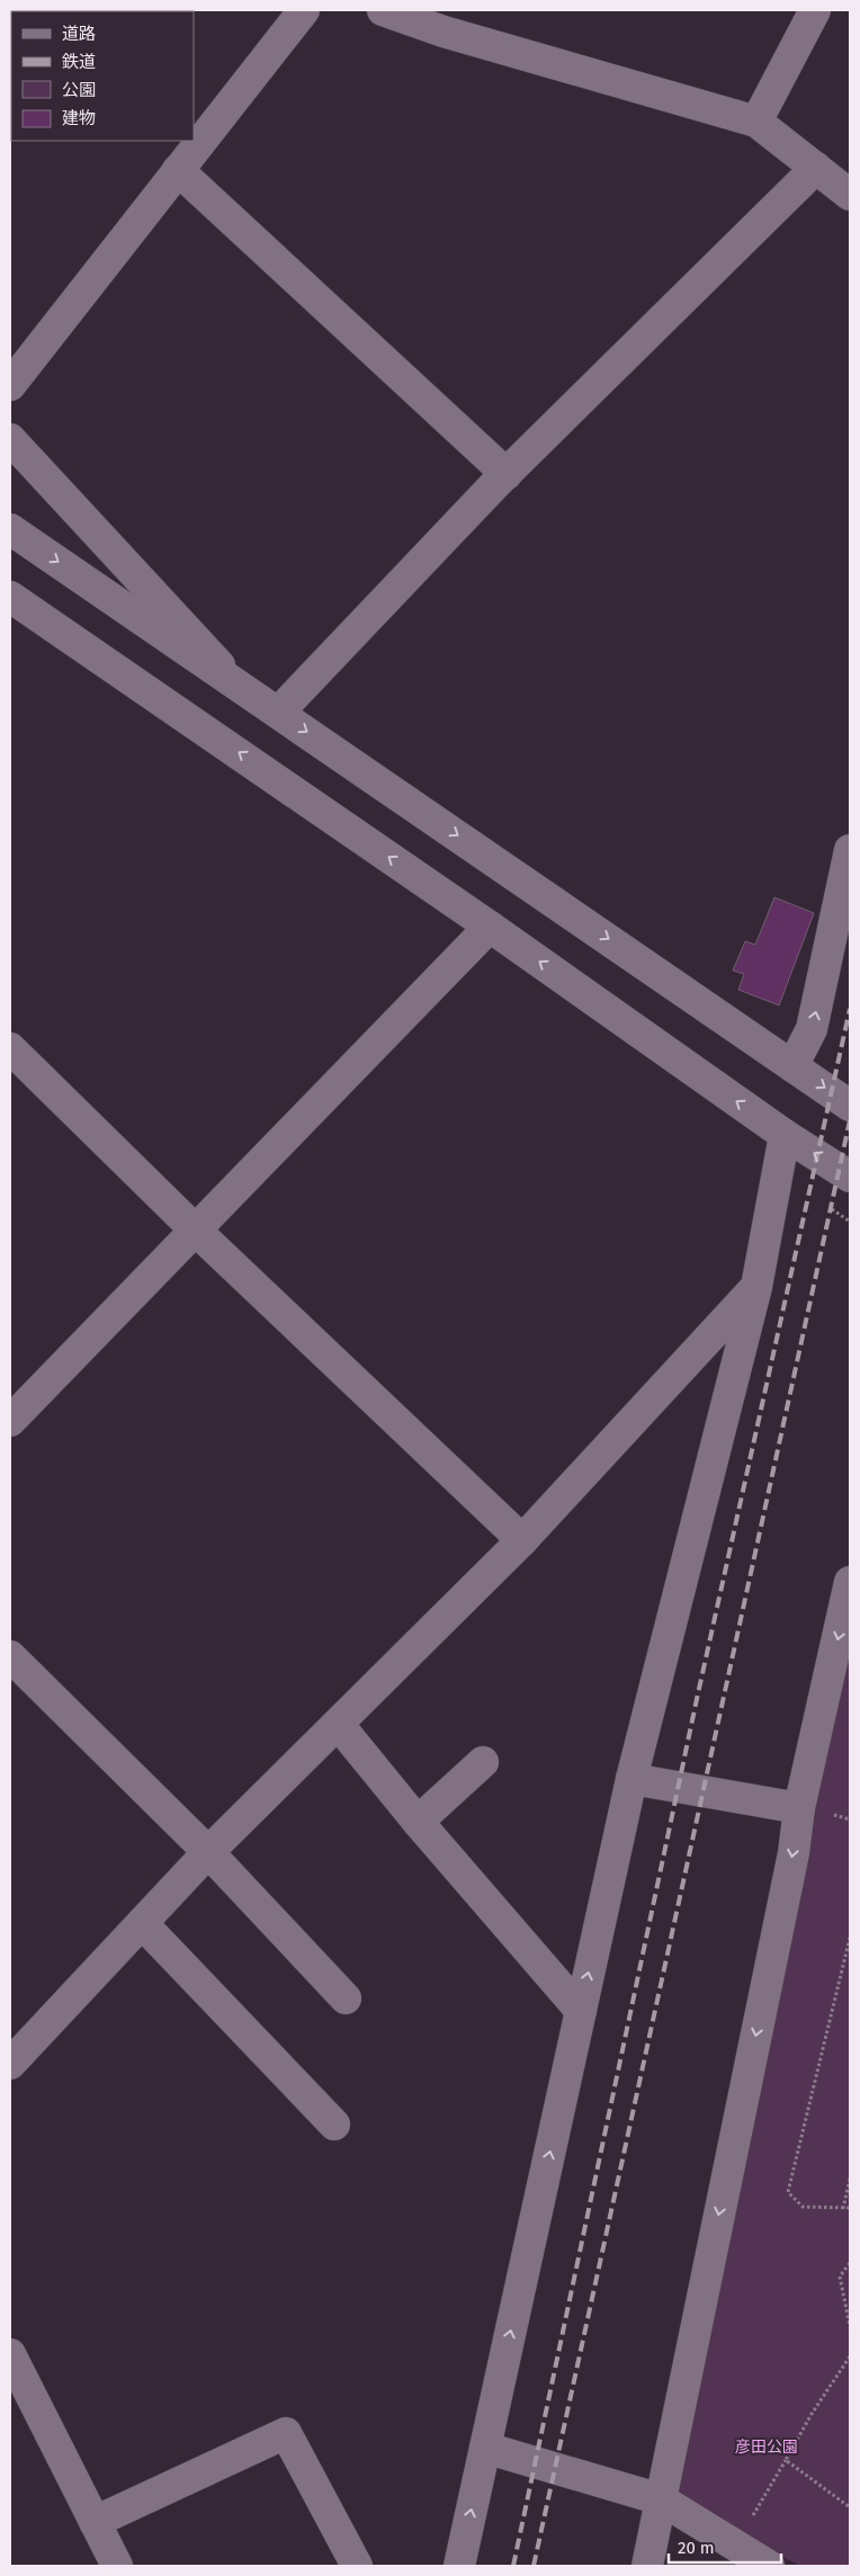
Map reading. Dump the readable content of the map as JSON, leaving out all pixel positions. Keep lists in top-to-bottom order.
{
  "parks": ["彦田公園"],
  "legend": [
    "道路",
    "鉄道",
    "公園",
    "建物"
  ],
  "scale_bar": "20 m"
}
